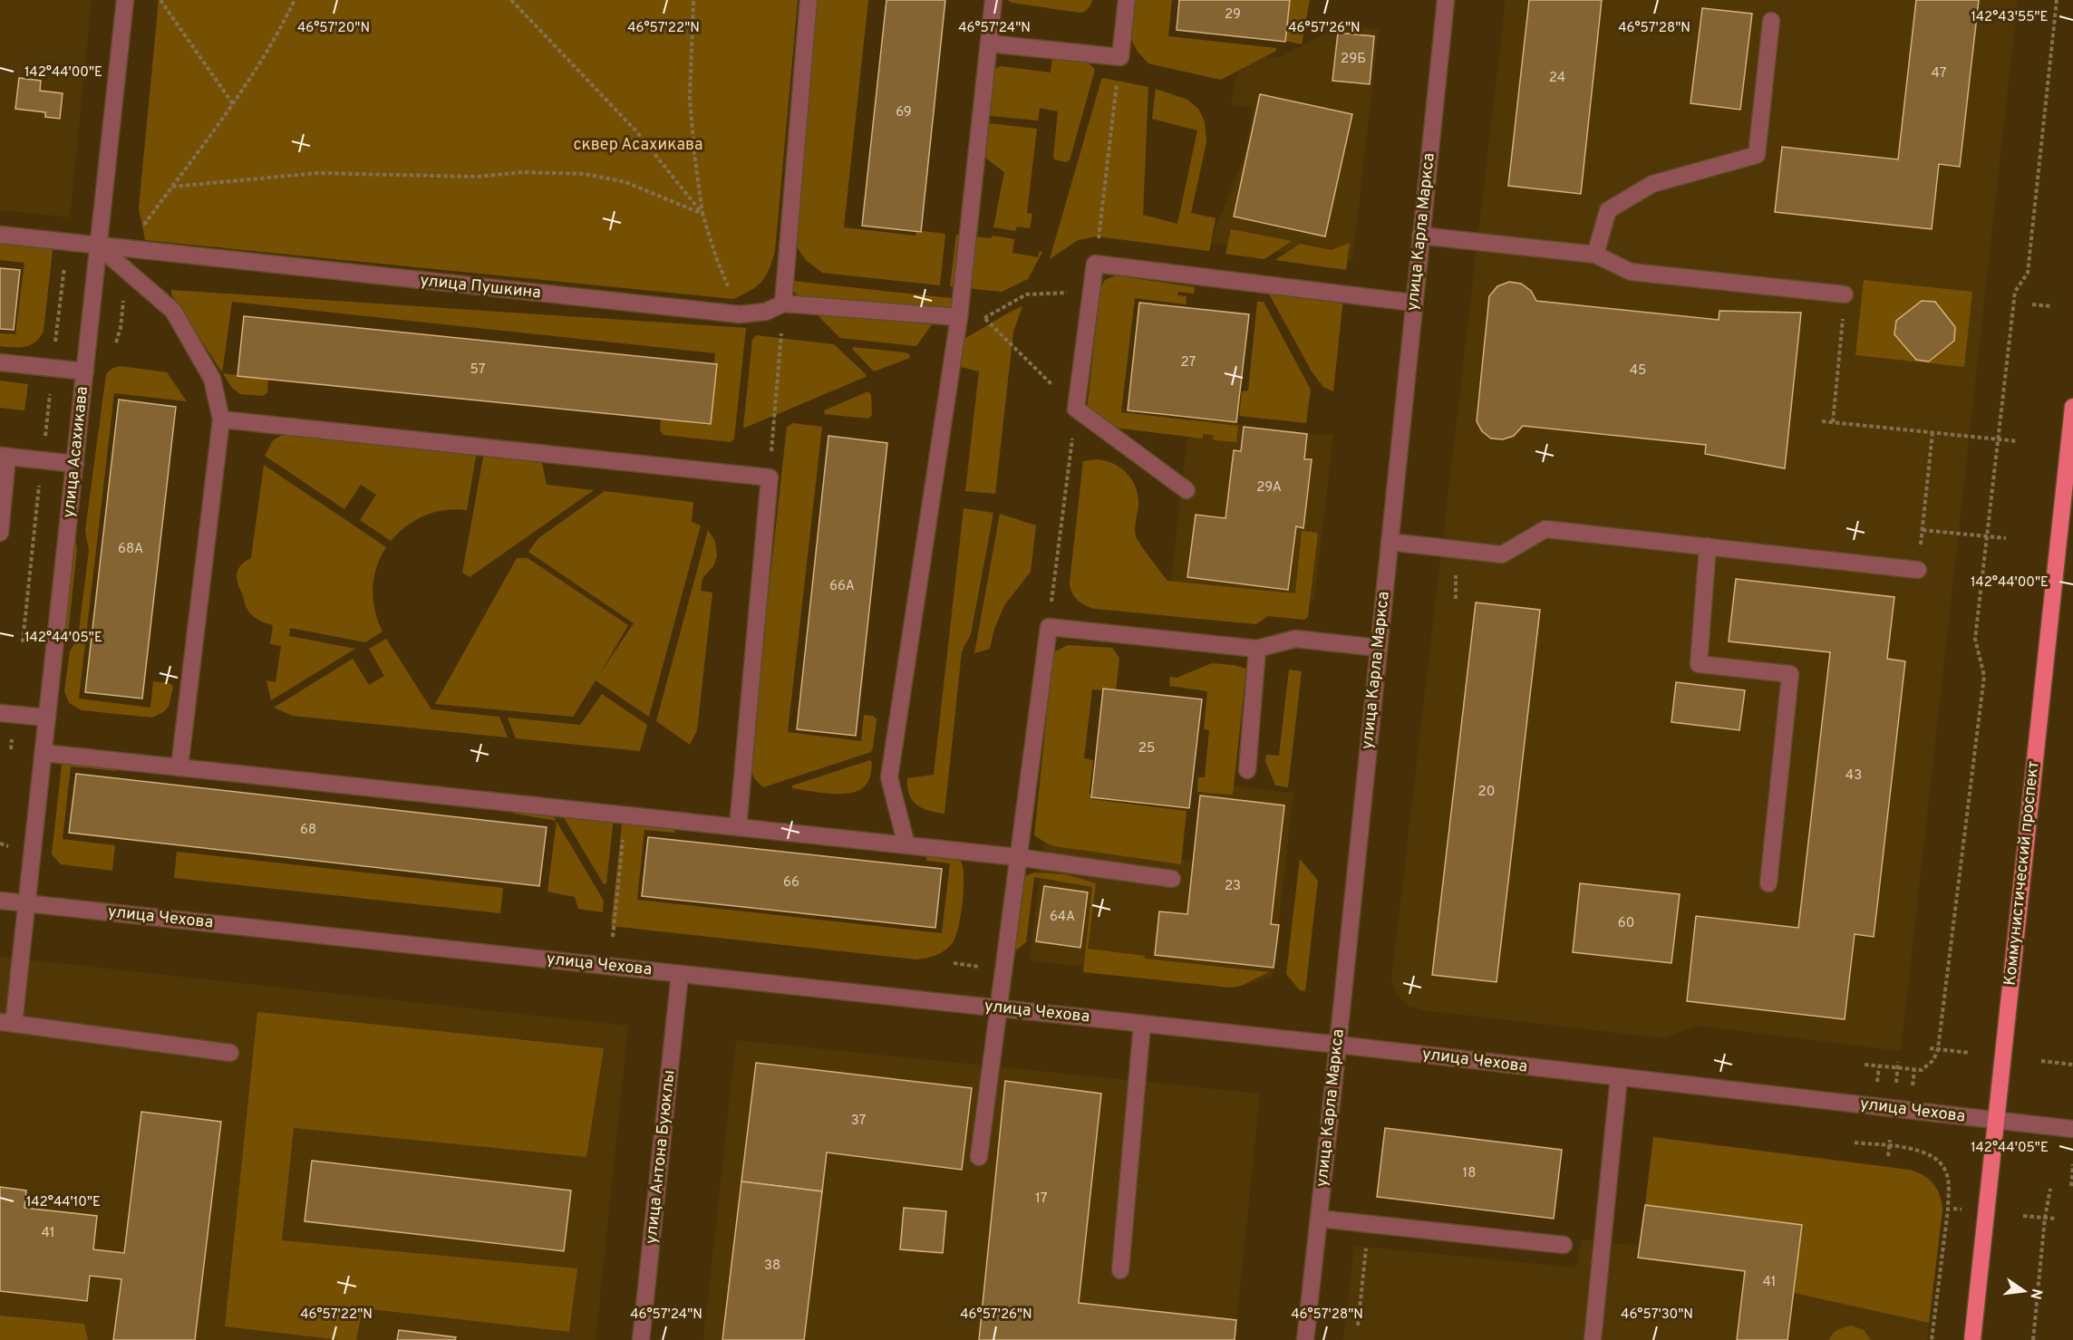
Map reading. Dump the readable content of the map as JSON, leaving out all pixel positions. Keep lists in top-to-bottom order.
{
  "streets": {
    "main road": ["Коммунистический проспект"],
    "street": [
      "улица Карла Маркса",
      "улица Пушкина",
      "улица Асахикава",
      "улица Чехова",
      "улица Антона Буюклы"
    ]
  },
  "crossings": [
    ["улица Карла Маркса", "улица Чехова"],
    ["улица Пушкина", "улица Асахикава"],
    ["улица Асахикава", "улица Чехова"],
    ["Коммунистический проспект", "улица Чехова"],
    ["улица Чехова", "улица Антона Буюклы"]
  ],
  "parks": ["сквер Асахикава"],
  "house_numbers": [
    "29",
    "29Б",
    "47",
    "24",
    "69",
    "27",
    "57",
    "45",
    "29А",
    "68А",
    "66А",
    "25",
    "43",
    "20",
    "68",
    "66",
    "23",
    "64А",
    "60",
    "37",
    "18",
    "17",
    "41",
    "38",
    "41"
  ],
  "north": "right",
  "coordinates": [
    "142°43'55\"E",
    "46°57'28\"N",
    "46°57'20\"N",
    "46°57'22\"N",
    "46°57'24\"N",
    "46°57'26\"N",
    "142°44'00\"E",
    "142°44'05\"E",
    "142°44'10\"E",
    "46°57'30\"N"
  ]
}
